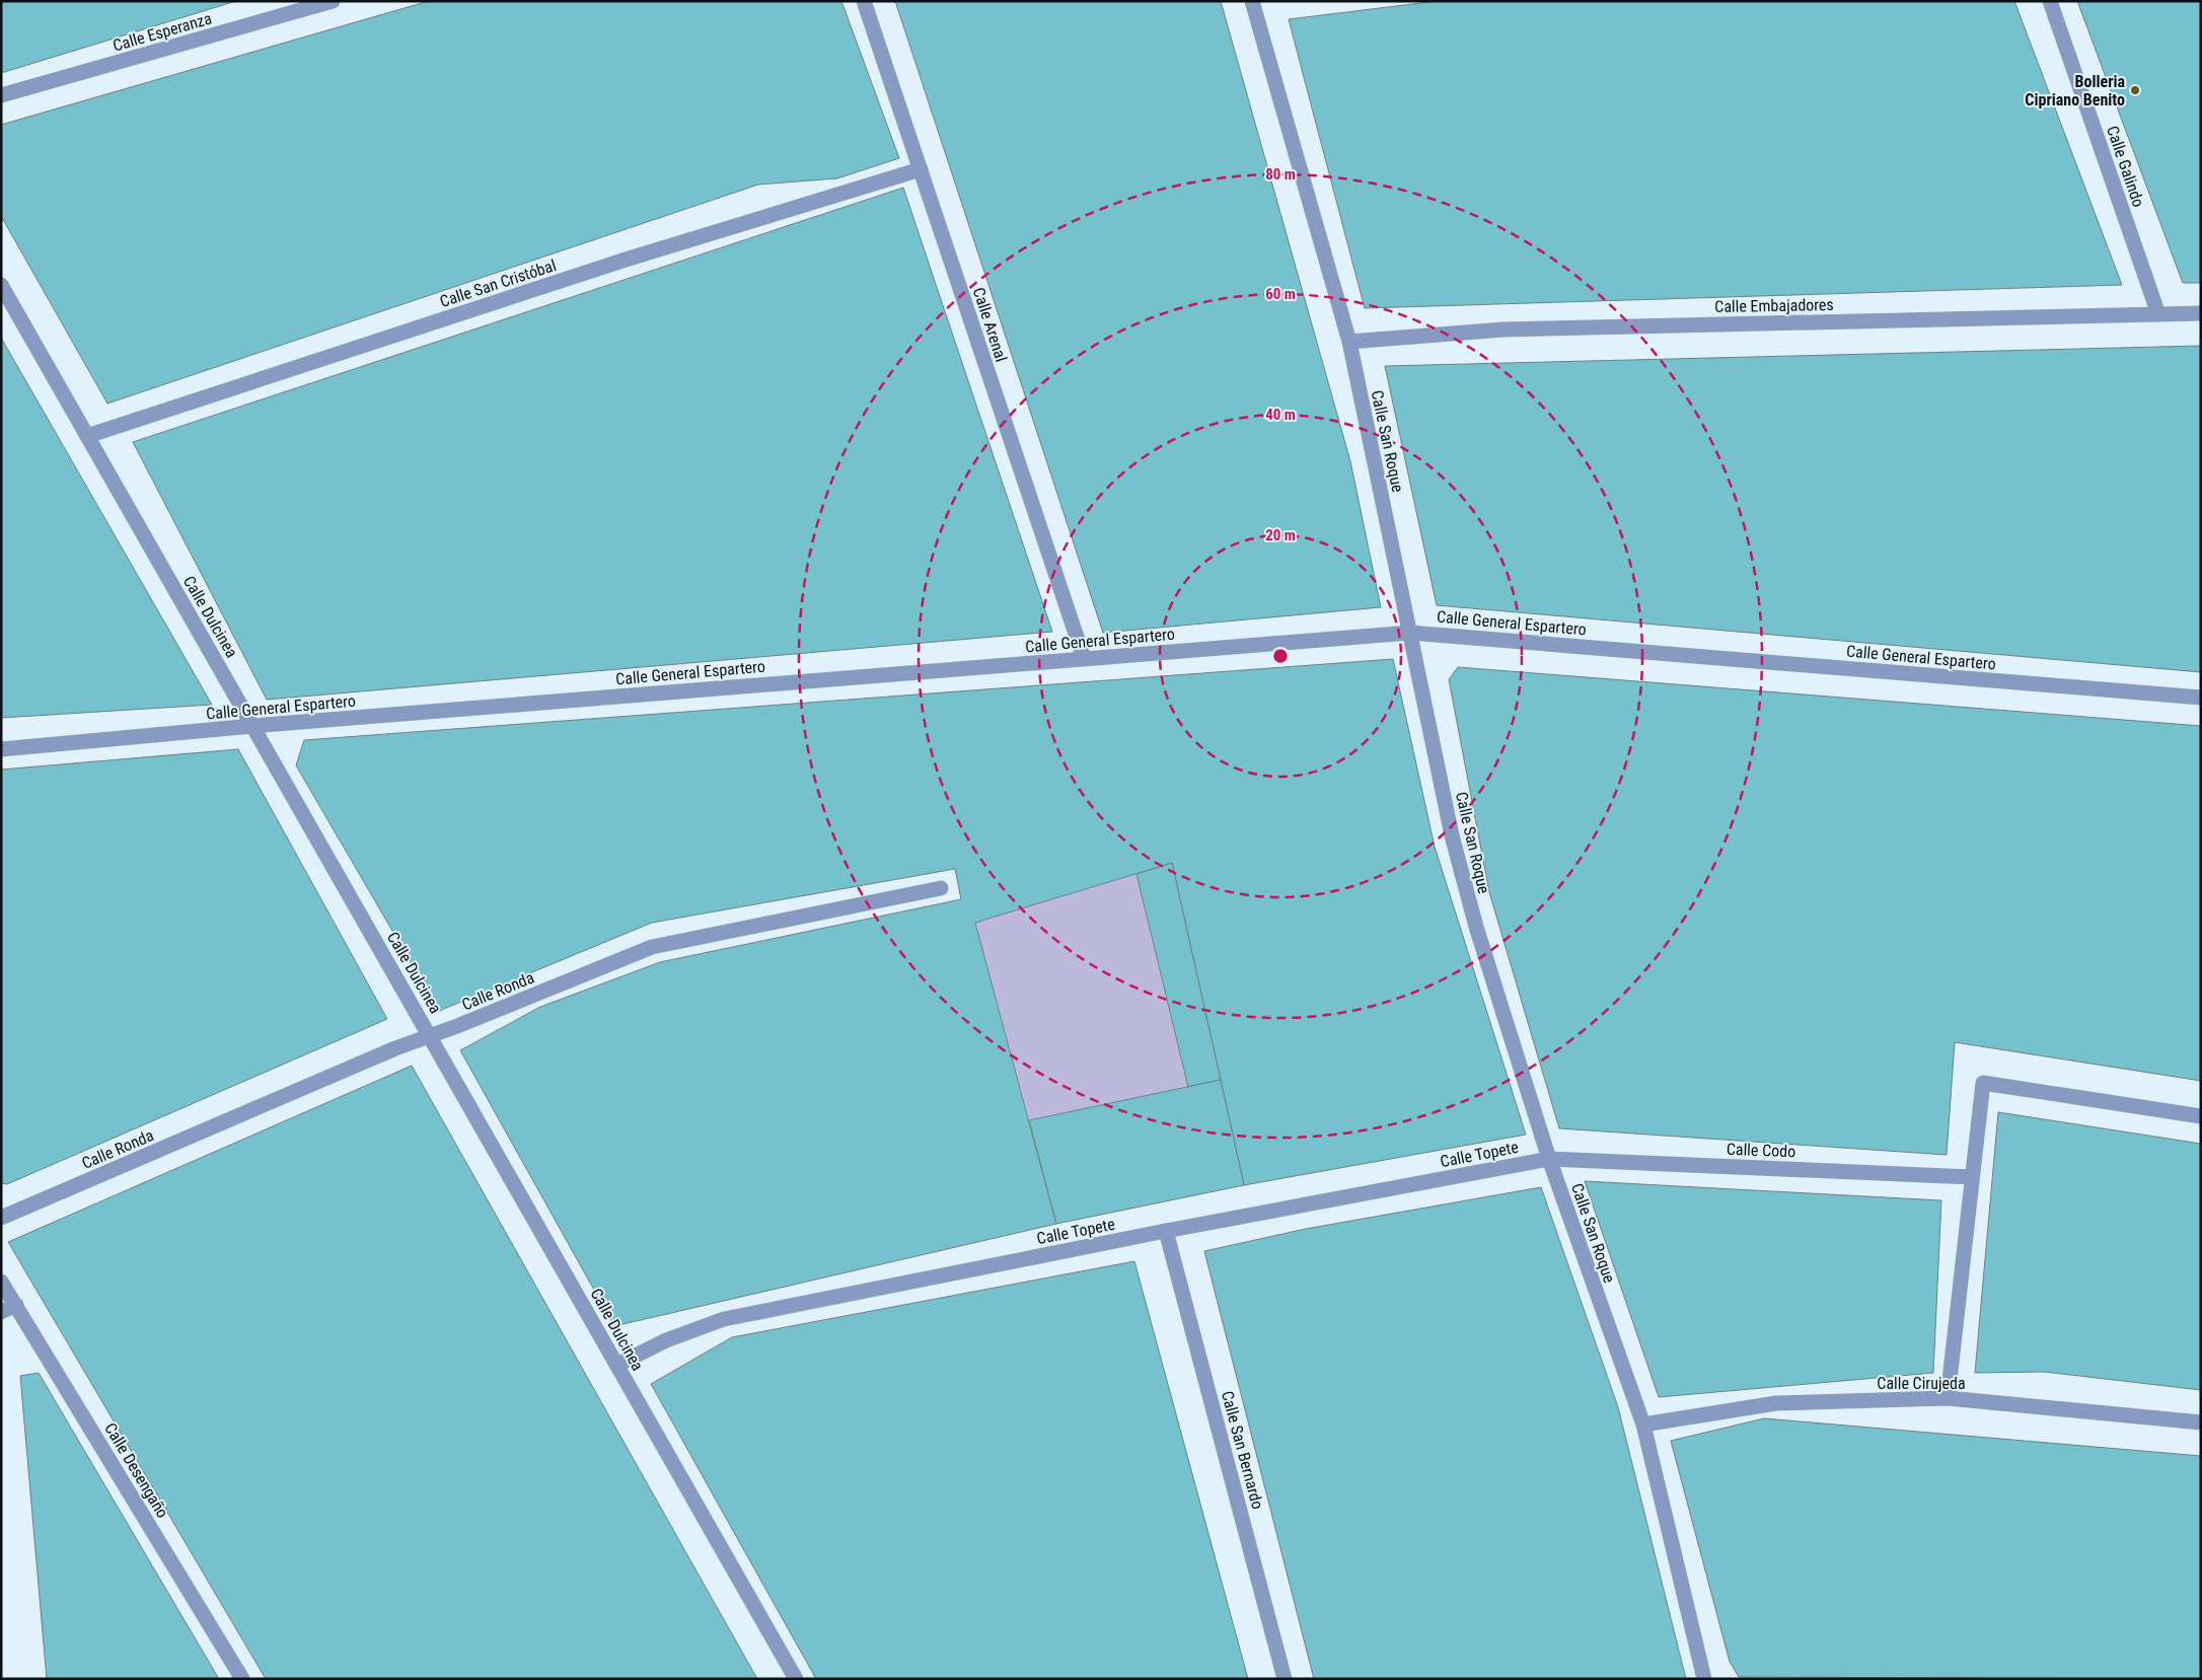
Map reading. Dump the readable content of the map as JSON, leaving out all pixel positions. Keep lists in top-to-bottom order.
{
  "streets": {
    "street": [
      "Calle Esperanza",
      "Calle Galindo",
      "Calle San Cristóbal",
      "Calle Embajadores",
      "Calle Arenal",
      "Calle San Roque",
      "Calle Dulcinea",
      "Calle General Espartero",
      "Calle Ronda",
      "Calle Codo",
      "Calle Topete",
      "Calle Cirujeda",
      "Calle San Bernardo",
      "Calle Desengaño"
    ]
  },
  "crossings": [
    ["Calle Galindo", "Calle Embajadores"],
    ["Calle San Cristóbal", "Calle Arenal"],
    ["Calle San Cristóbal", "Calle Dulcinea"],
    ["Calle Embajadores", "Calle San Roque"],
    ["Calle Arenal", "Calle General Espartero"],
    ["Calle San Roque", "Calle General Espartero"],
    ["Calle San Roque", "Calle Codo"],
    ["Calle San Roque", "Calle Topete"],
    ["Calle San Roque", "Calle Cirujeda"],
    ["Calle Dulcinea", "Calle General Espartero"],
    ["Calle Dulcinea", "Calle Ronda"],
    ["Calle Dulcinea", "Calle Topete"],
    ["Calle Codo", "Calle Topete"],
    ["Calle Topete", "Calle San Bernardo"]
  ],
  "places": ["Bolleria Cipriano Benito"],
  "rings": [
    "80 m",
    "60 m",
    "40 m",
    "20 m"
  ]
}
